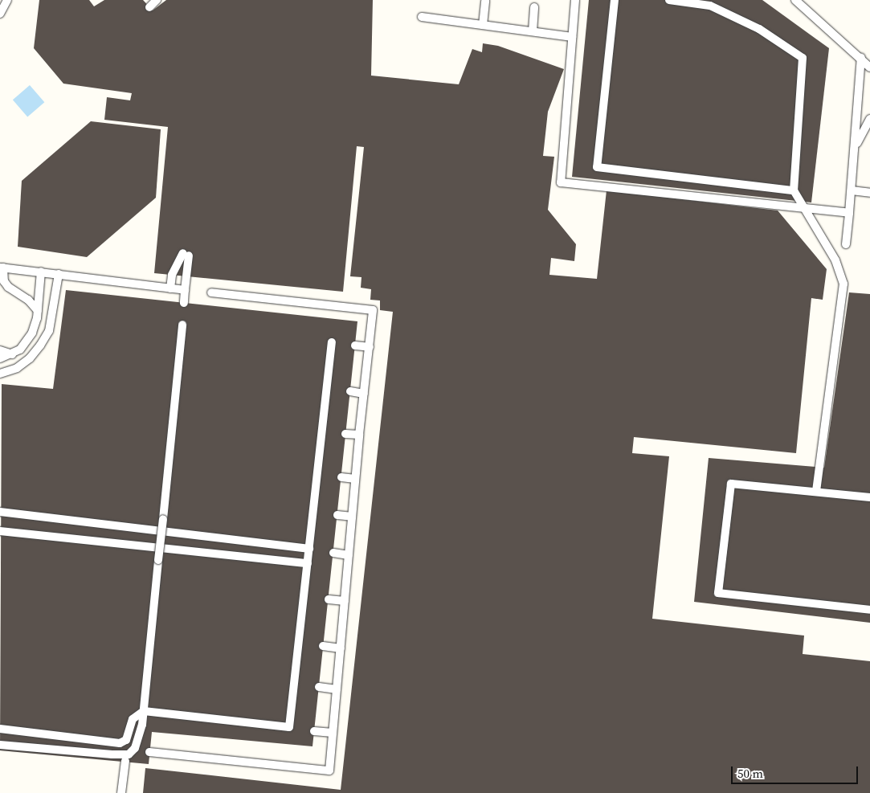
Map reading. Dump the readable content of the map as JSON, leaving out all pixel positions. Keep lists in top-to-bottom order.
{
  "scale_bar": "50 m"
}
